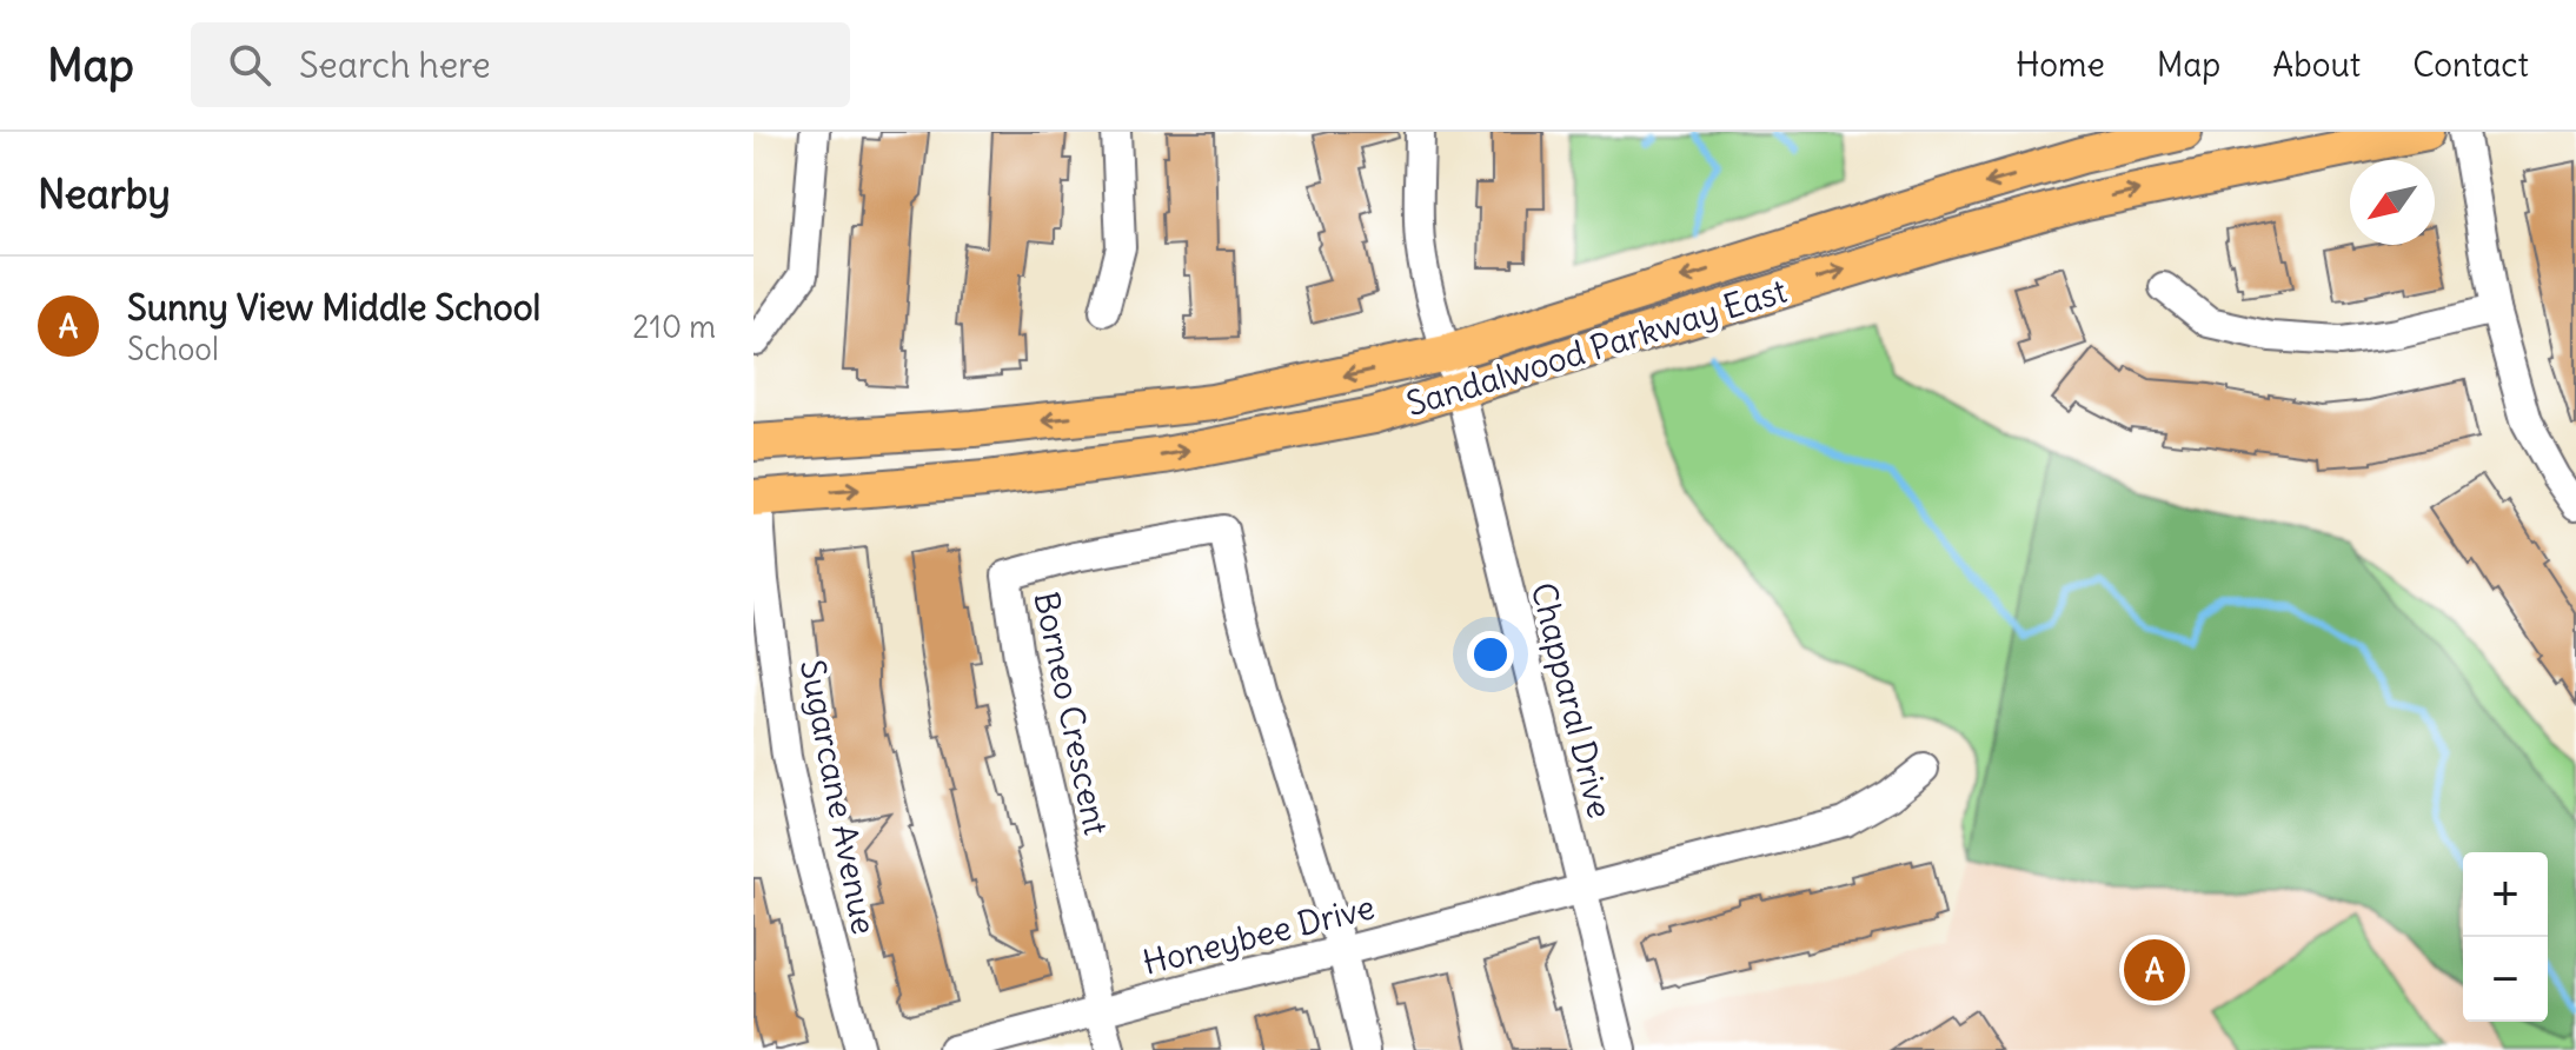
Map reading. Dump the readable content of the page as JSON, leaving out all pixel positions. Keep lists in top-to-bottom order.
{
  "streets": {
    "main road": ["Sandalwood Parkway East"],
    "street": [
      "Chapparal Drive",
      "Borneo Crescent",
      "Sugarcane Avenue",
      "Honeybee Drive"
    ]
  },
  "crossings": [
    ["Sandalwood Parkway East", "Chapparal Drive"],
    ["Sandalwood Parkway East", "Sugarcane Avenue"],
    ["Chapparal Drive", "Honeybee Drive"],
    ["Borneo Crescent", "Honeybee Drive"]
  ],
  "north": "bottom left",
  "page": {
    "header": "Map",
    "search": "Search here",
    "nav": [
      "Home",
      "Map",
      "About",
      "Contact"
    ],
    "heading": "Nearby",
    "list": [
      {
        "mark": "A",
        "name": "Sunny View Middle School",
        "note": "School",
        "value": "210 m"
      }
    ],
    "map_buttons": ["+", "−"],
    "pins": "A"
  }
}
